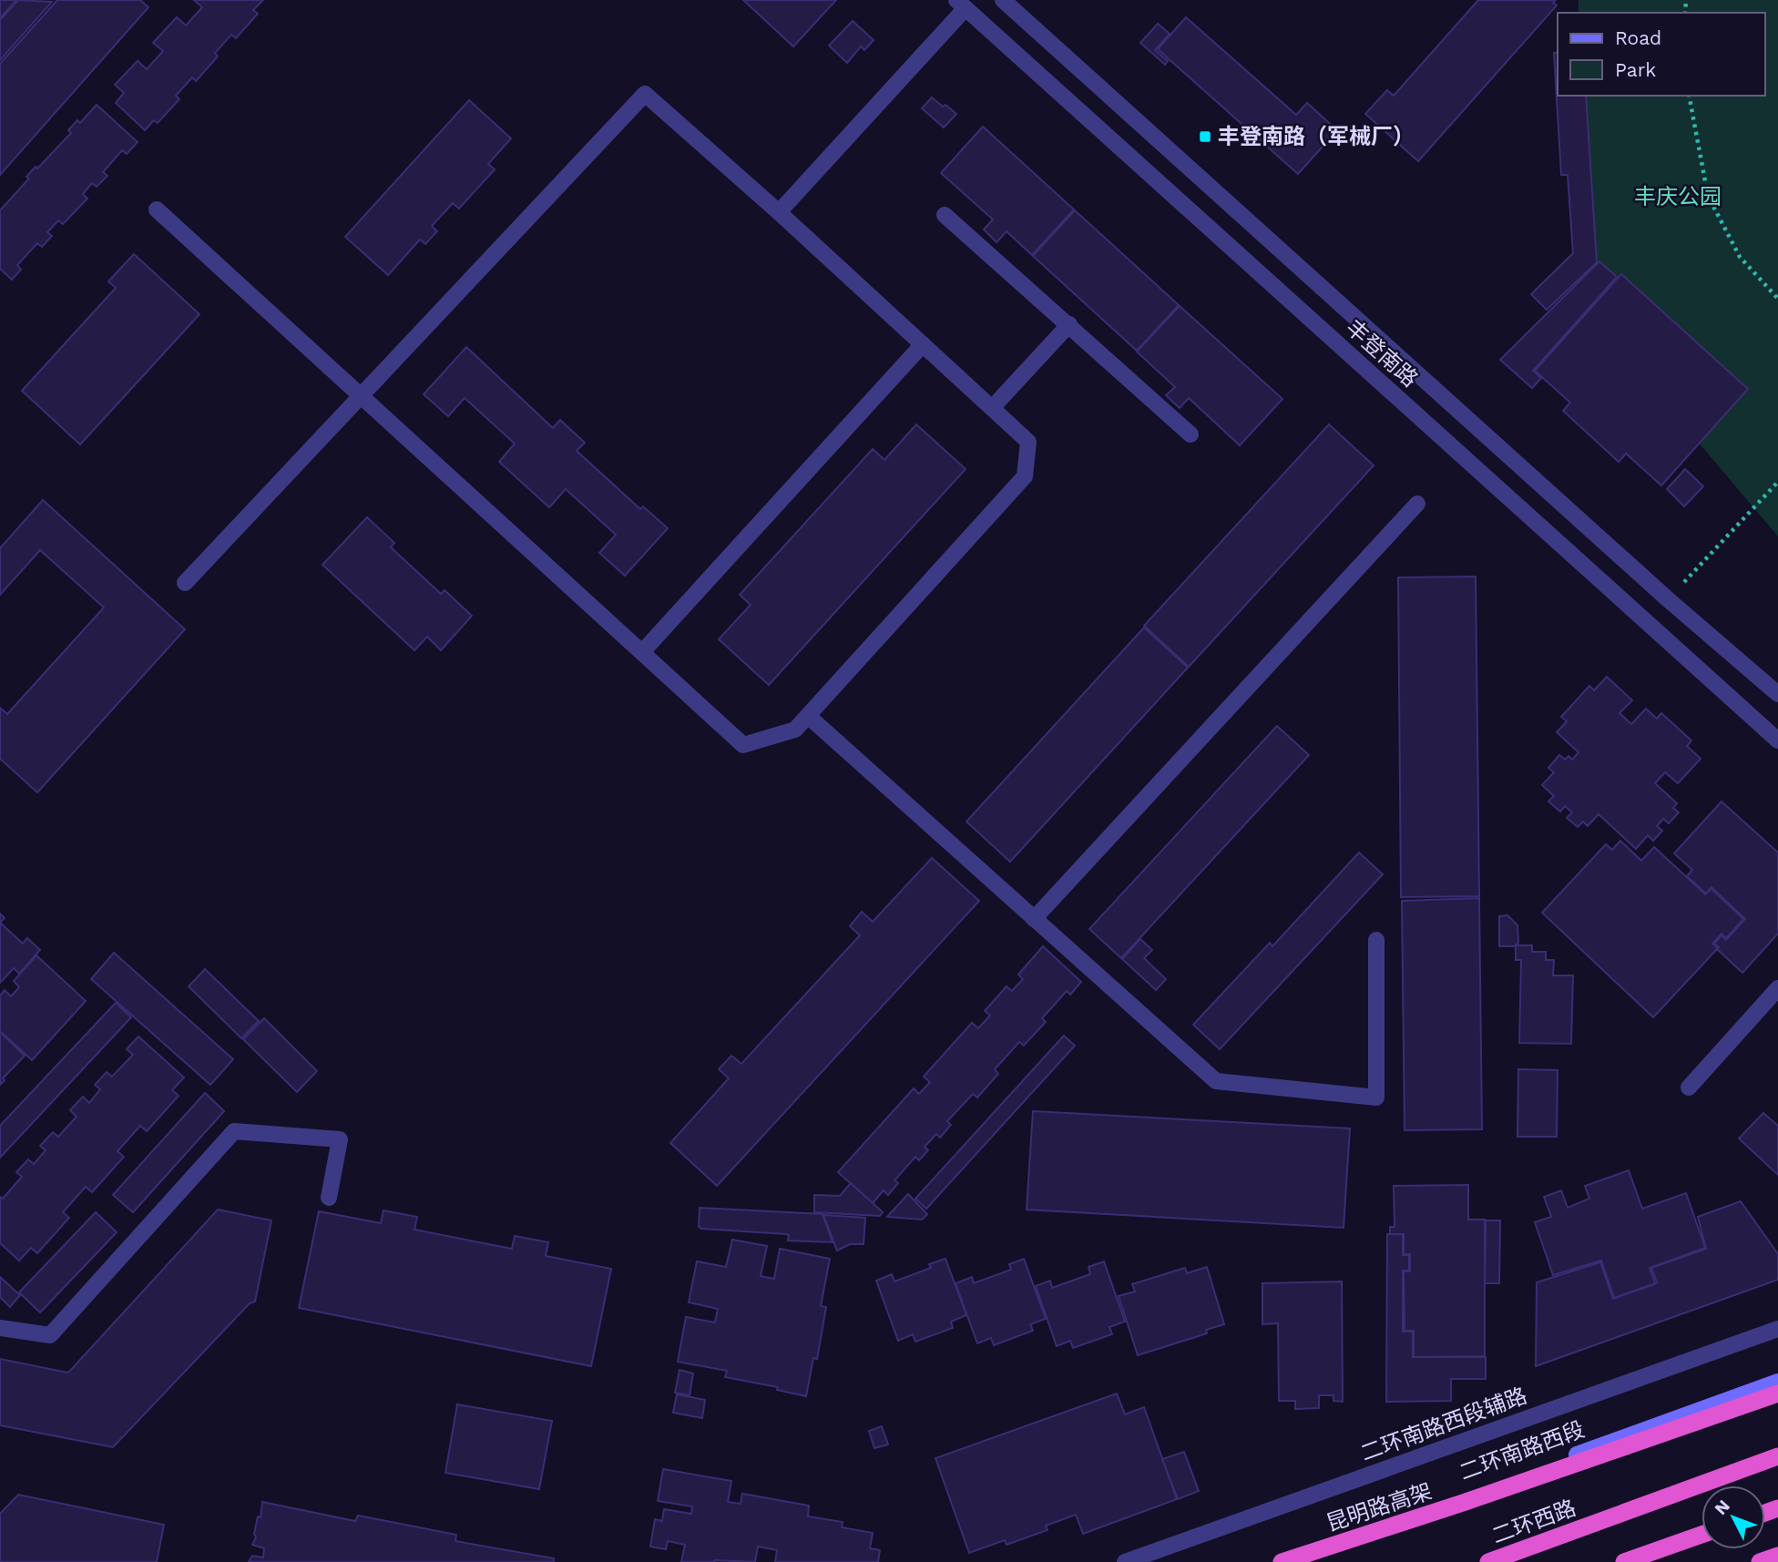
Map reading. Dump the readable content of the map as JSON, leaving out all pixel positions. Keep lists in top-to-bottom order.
{
  "streets": {
    "highway": ["昆明路高架", "二环西路"],
    "main road": ["二环南路西段"],
    "street": ["丰登南路", "二环南路西段辅路"]
  },
  "crossings": [
    ["二环南路西段", "昆明路高架"]
  ],
  "parks": ["丰庆公园"],
  "places": {
    "transit": ["丰登南路（军械厂）"]
  },
  "legend": ["Road", "Park"],
  "north": "top left"
}
